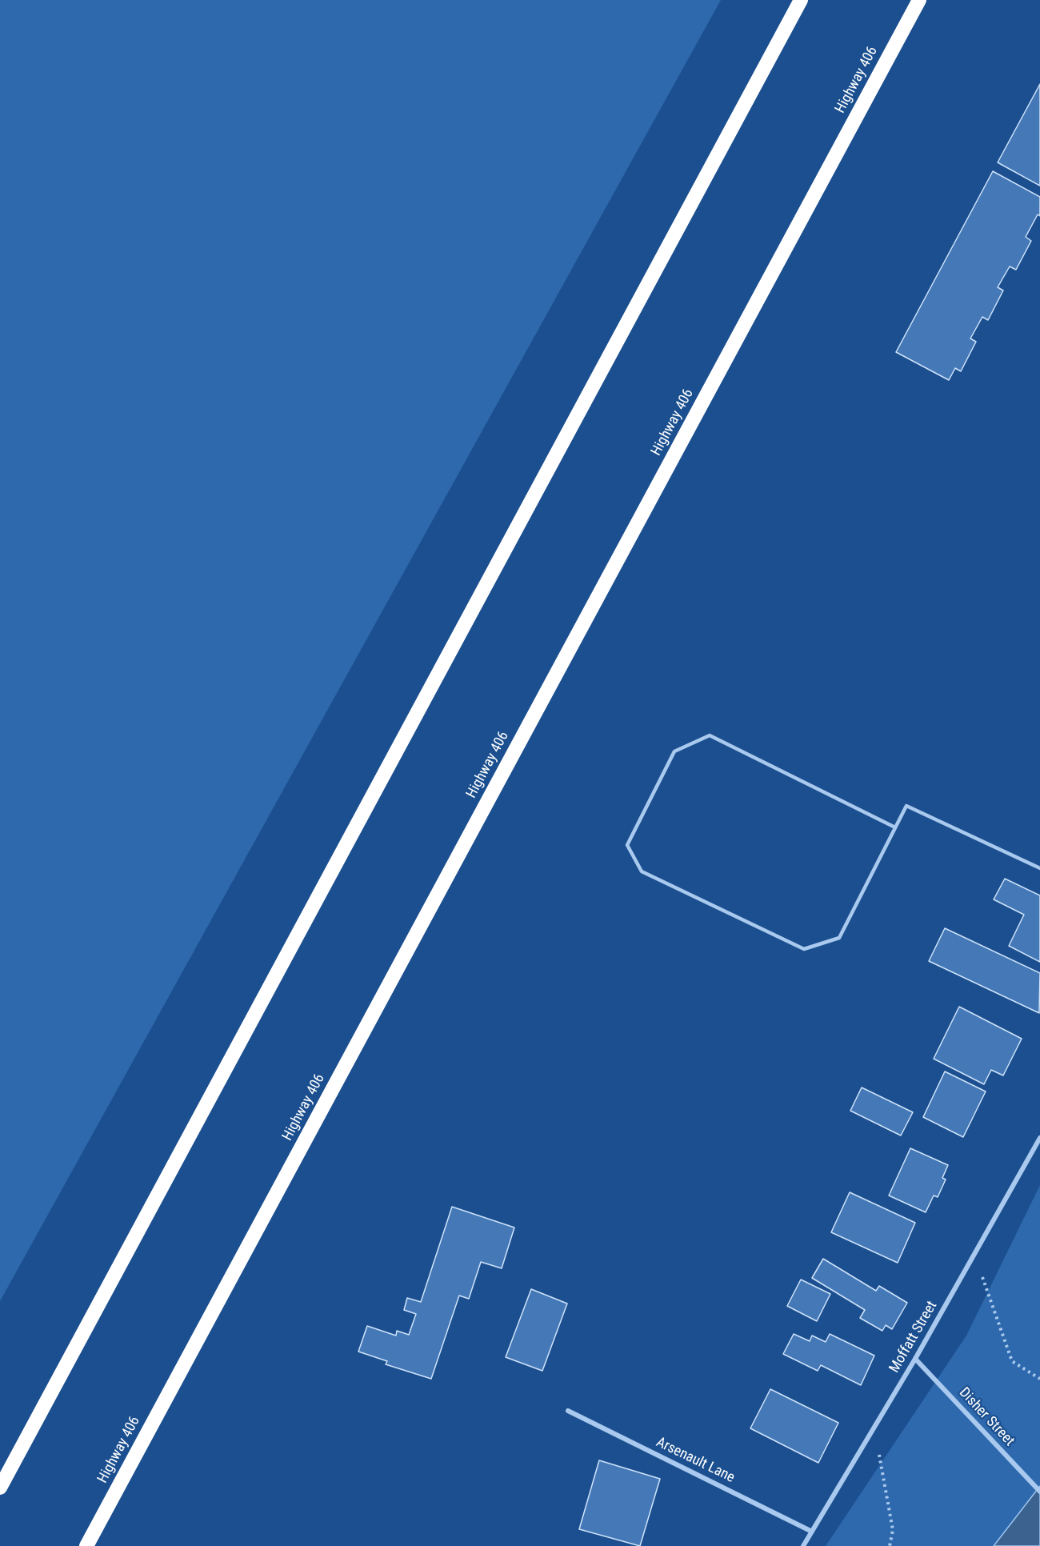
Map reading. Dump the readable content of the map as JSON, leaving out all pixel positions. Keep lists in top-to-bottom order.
{
  "streets": {
    "highway": ["Highway 406"],
    "street": ["Moffatt Street", "Disher Street", "Arsenault Lane"]
  },
  "crossings": [
    ["Moffatt Street", "Disher Street"],
    ["Moffatt Street", "Arsenault Lane"]
  ]
}
